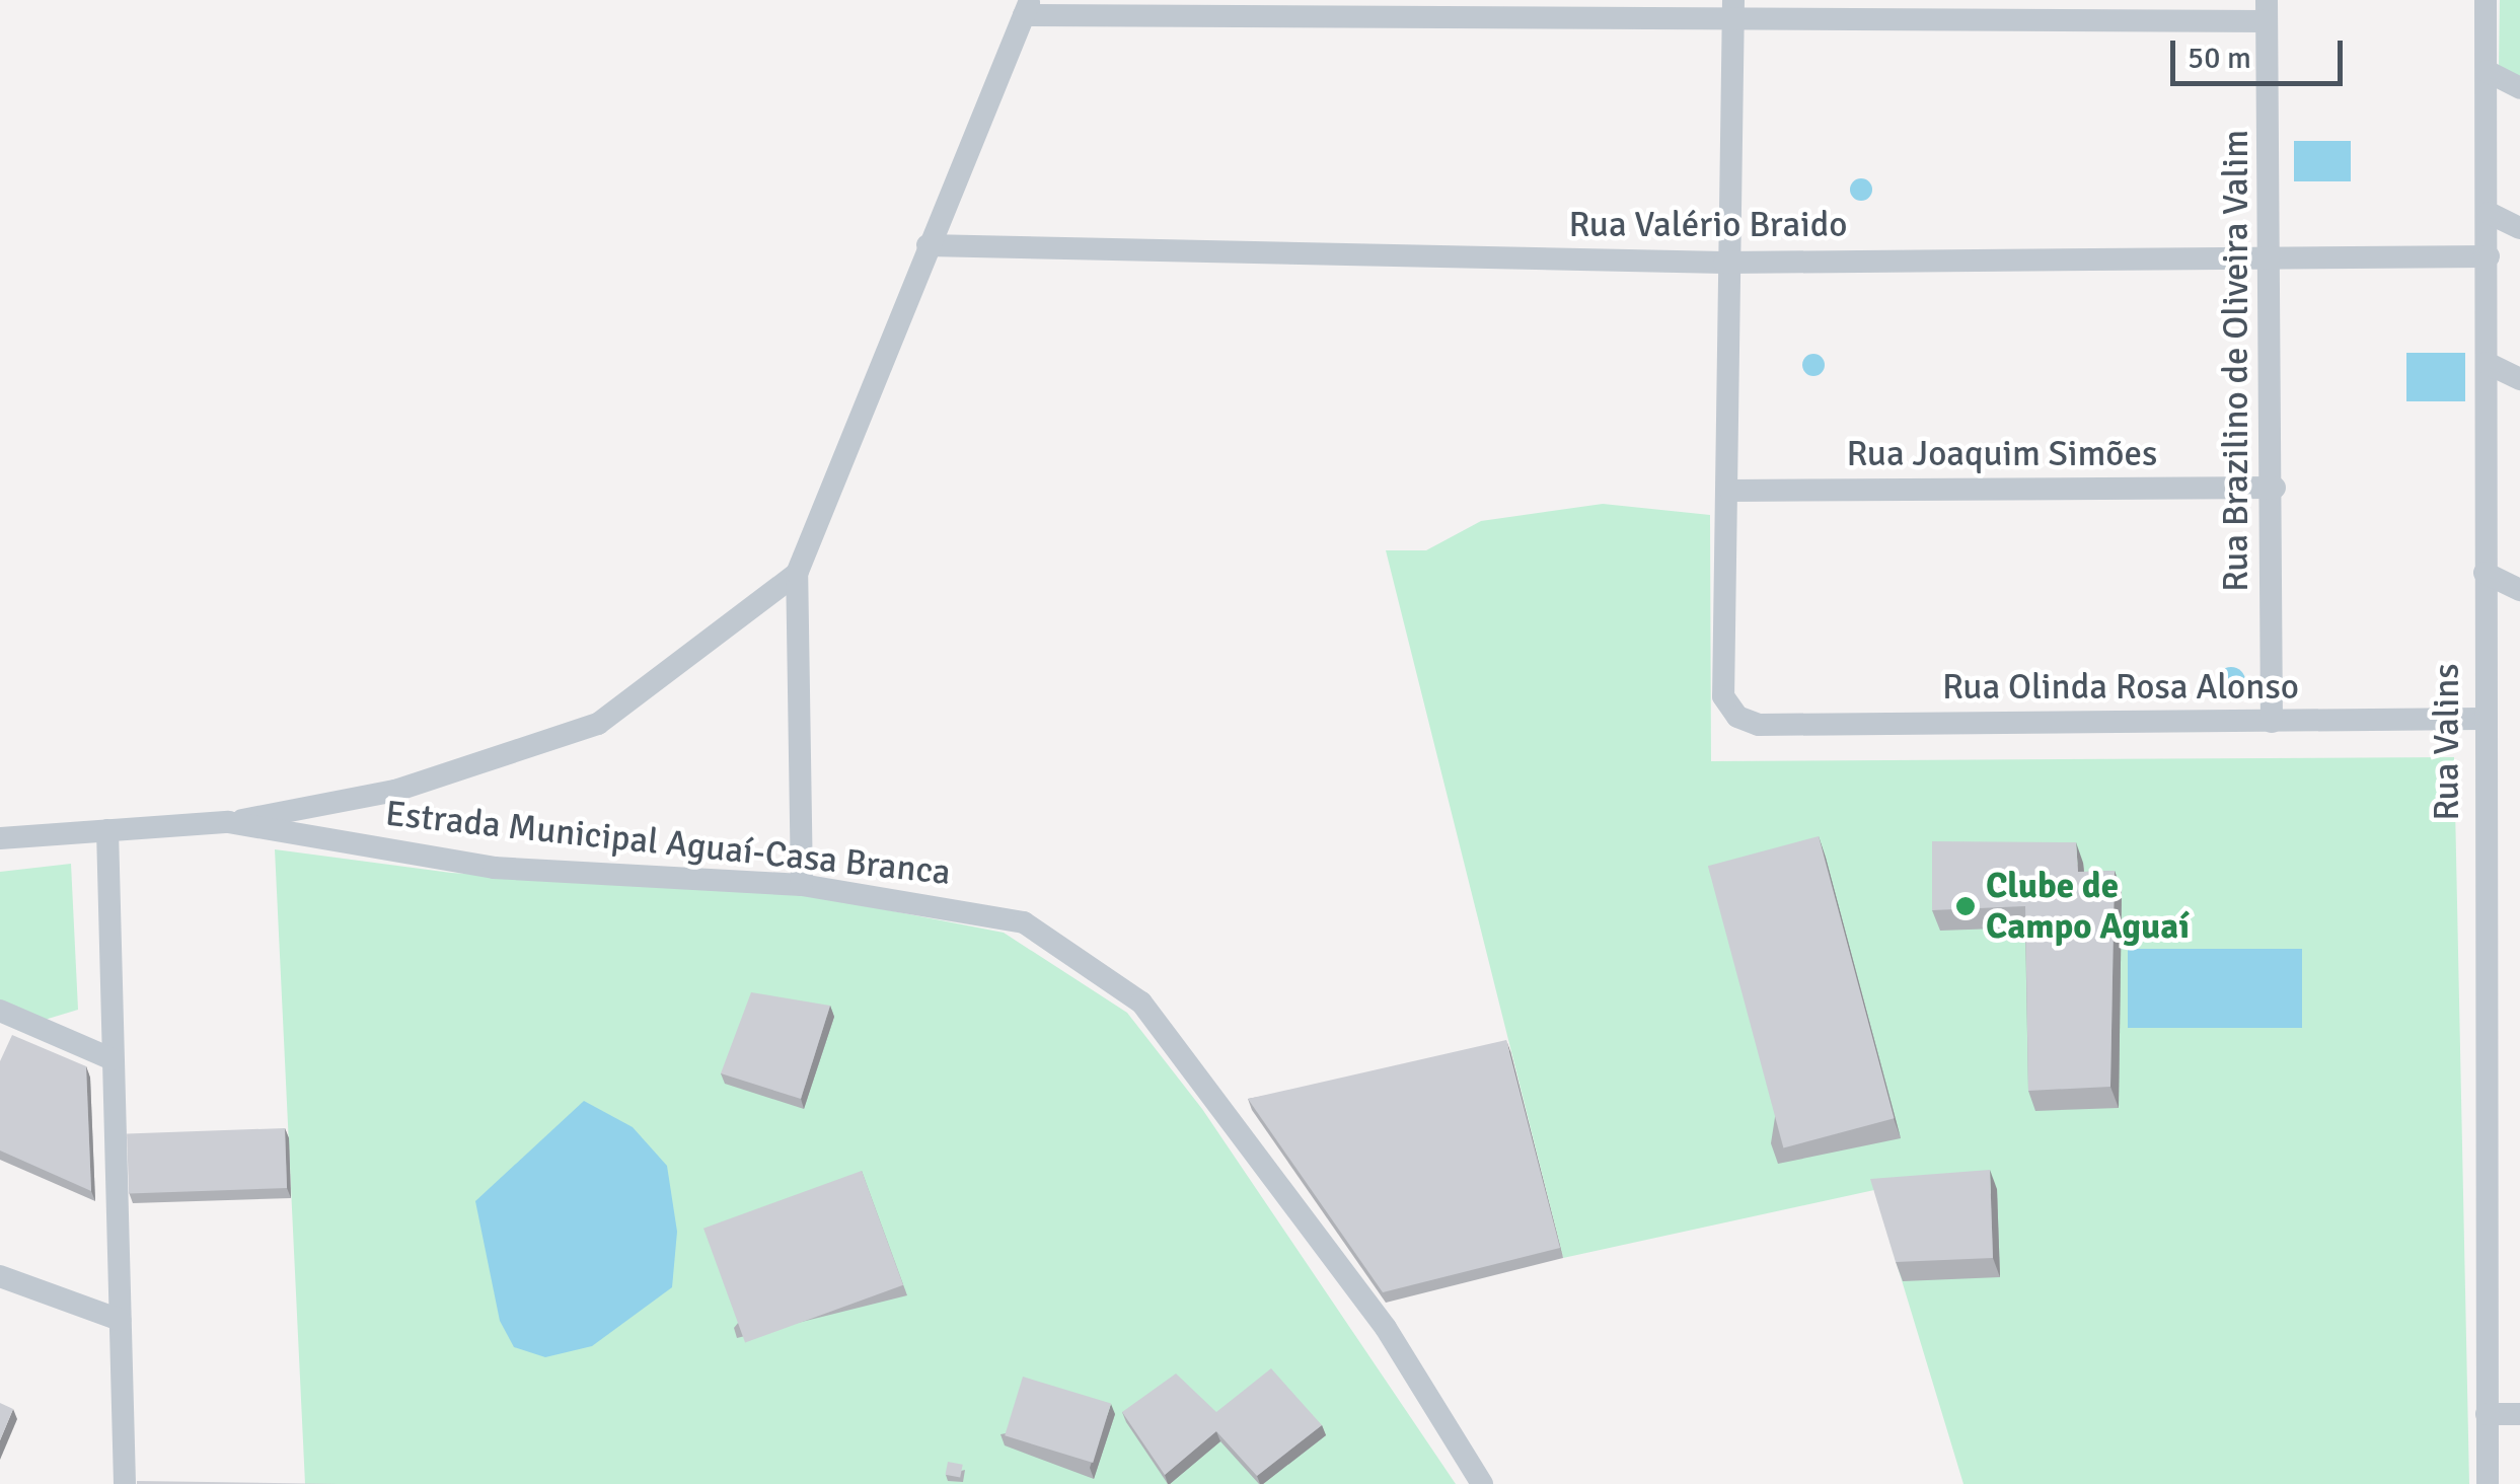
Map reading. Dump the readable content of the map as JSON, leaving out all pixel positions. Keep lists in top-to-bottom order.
{
  "streets": {
    "street": [
      "Rua Valério Braido",
      "Rua Brazilino de Oliveira Valim",
      "Rua Joaquim Simões",
      "Rua Olinda Rosa Alonso",
      "Rua Valins",
      "Estrada Municipal Aguaí-Casa Branca"
    ]
  },
  "crossings": [
    ["Rua Valério Braido", "Rua Brazilino de Oliveira Valim"],
    ["Rua Valério Braido", "Rua Valins"],
    ["Rua Brazilino de Oliveira Valim", "Rua Joaquim Simões"],
    ["Rua Brazilino de Oliveira Valim", "Rua Olinda Rosa Alonso"],
    ["Rua Joaquim Simões", "Rua Olinda Rosa Alonso"],
    ["Rua Olinda Rosa Alonso", "Rua Valins"]
  ],
  "places": ["Clube de Campo Aguaí"],
  "scale_bar": "50 m"
}
